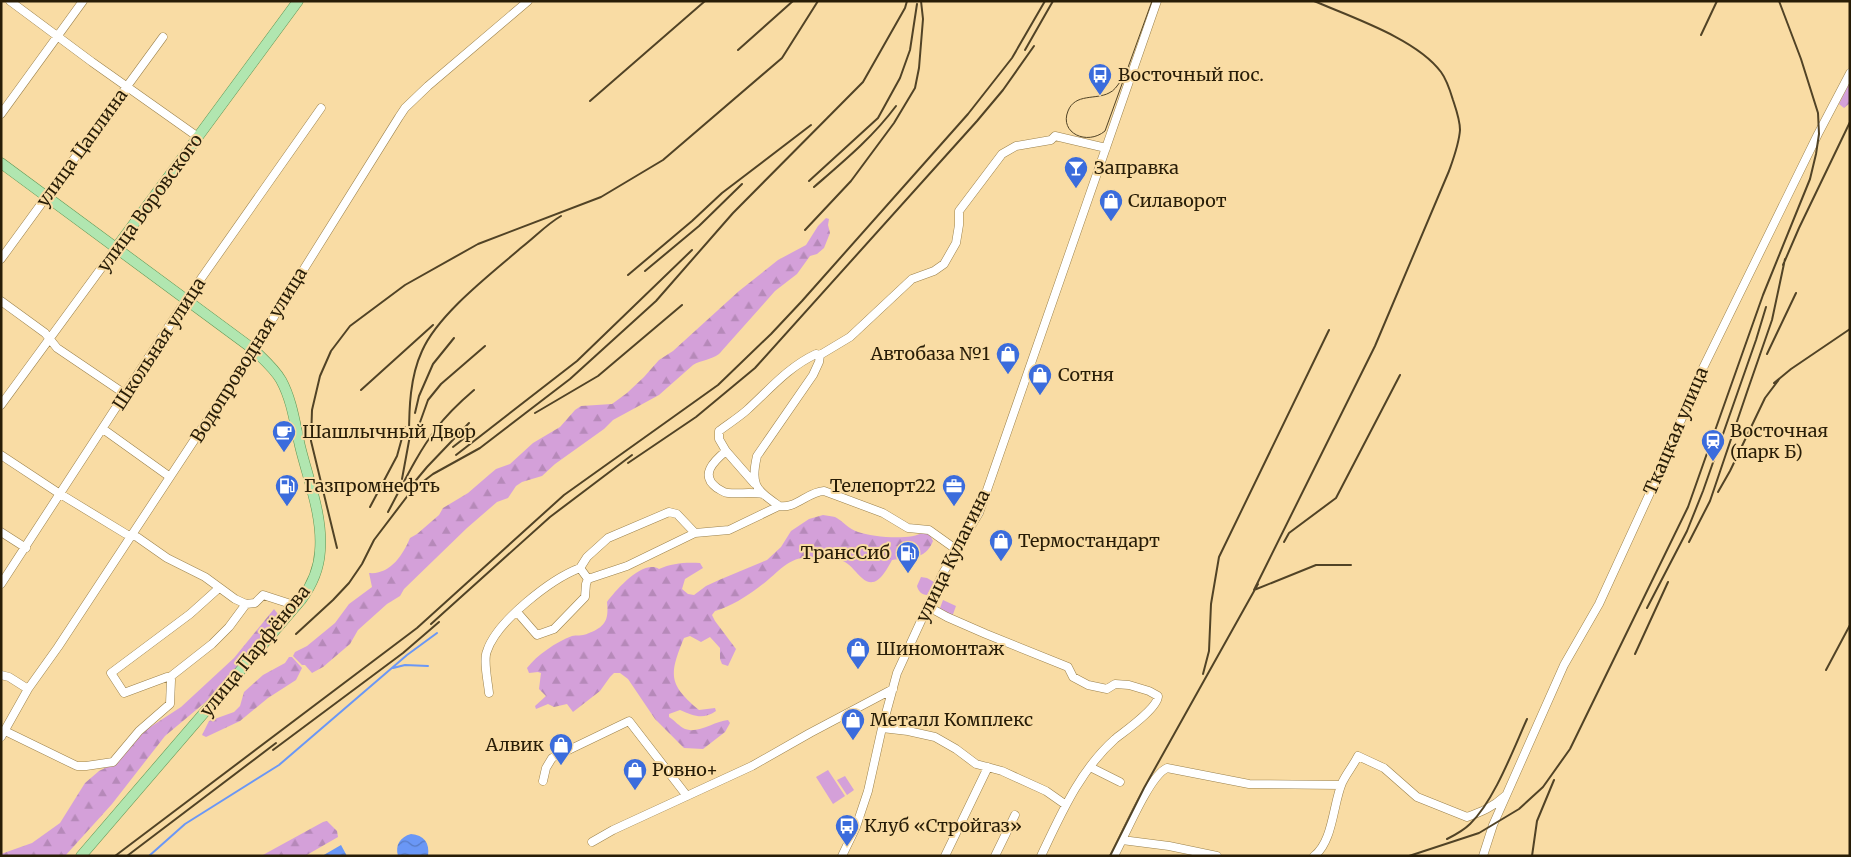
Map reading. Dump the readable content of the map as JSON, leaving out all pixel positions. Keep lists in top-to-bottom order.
{
  "streets": {
    "main road": ["улица Воровского", "улица Парфёнова"],
    "street": [
      "улица Цаплина",
      "Школьная улица",
      "Водопроводная улица",
      "Ткацкая улица",
      "улица Кулагина"
    ]
  },
  "crossings": [
    ["улица Цаплина", "улица Парфёнова"],
    ["улица Воровского", "улица Парфёнова"],
    ["Школьная улица", "улица Парфёнова"],
    ["Водопроводная улица", "улица Парфёнова"]
  ],
  "places": {
    "bus stop": ["Восточный пос.", "Клуб «Стройгаз»"],
    "bar": ["Заправка"],
    "shop": [
      "Силаворот",
      "Автобаза №1",
      "Сотня",
      "Термостандарт",
      "Шиномонтаж",
      "Металл Комплекс",
      "Алвик",
      "Ровно+"
    ],
    "cafe": ["Шашлычный Двор"],
    "station": ["Восточная (парк Б)"],
    "fuel station": ["Газпромнефть", "ТрансСиб"],
    "office": ["Телепорт22"]
  }
}
